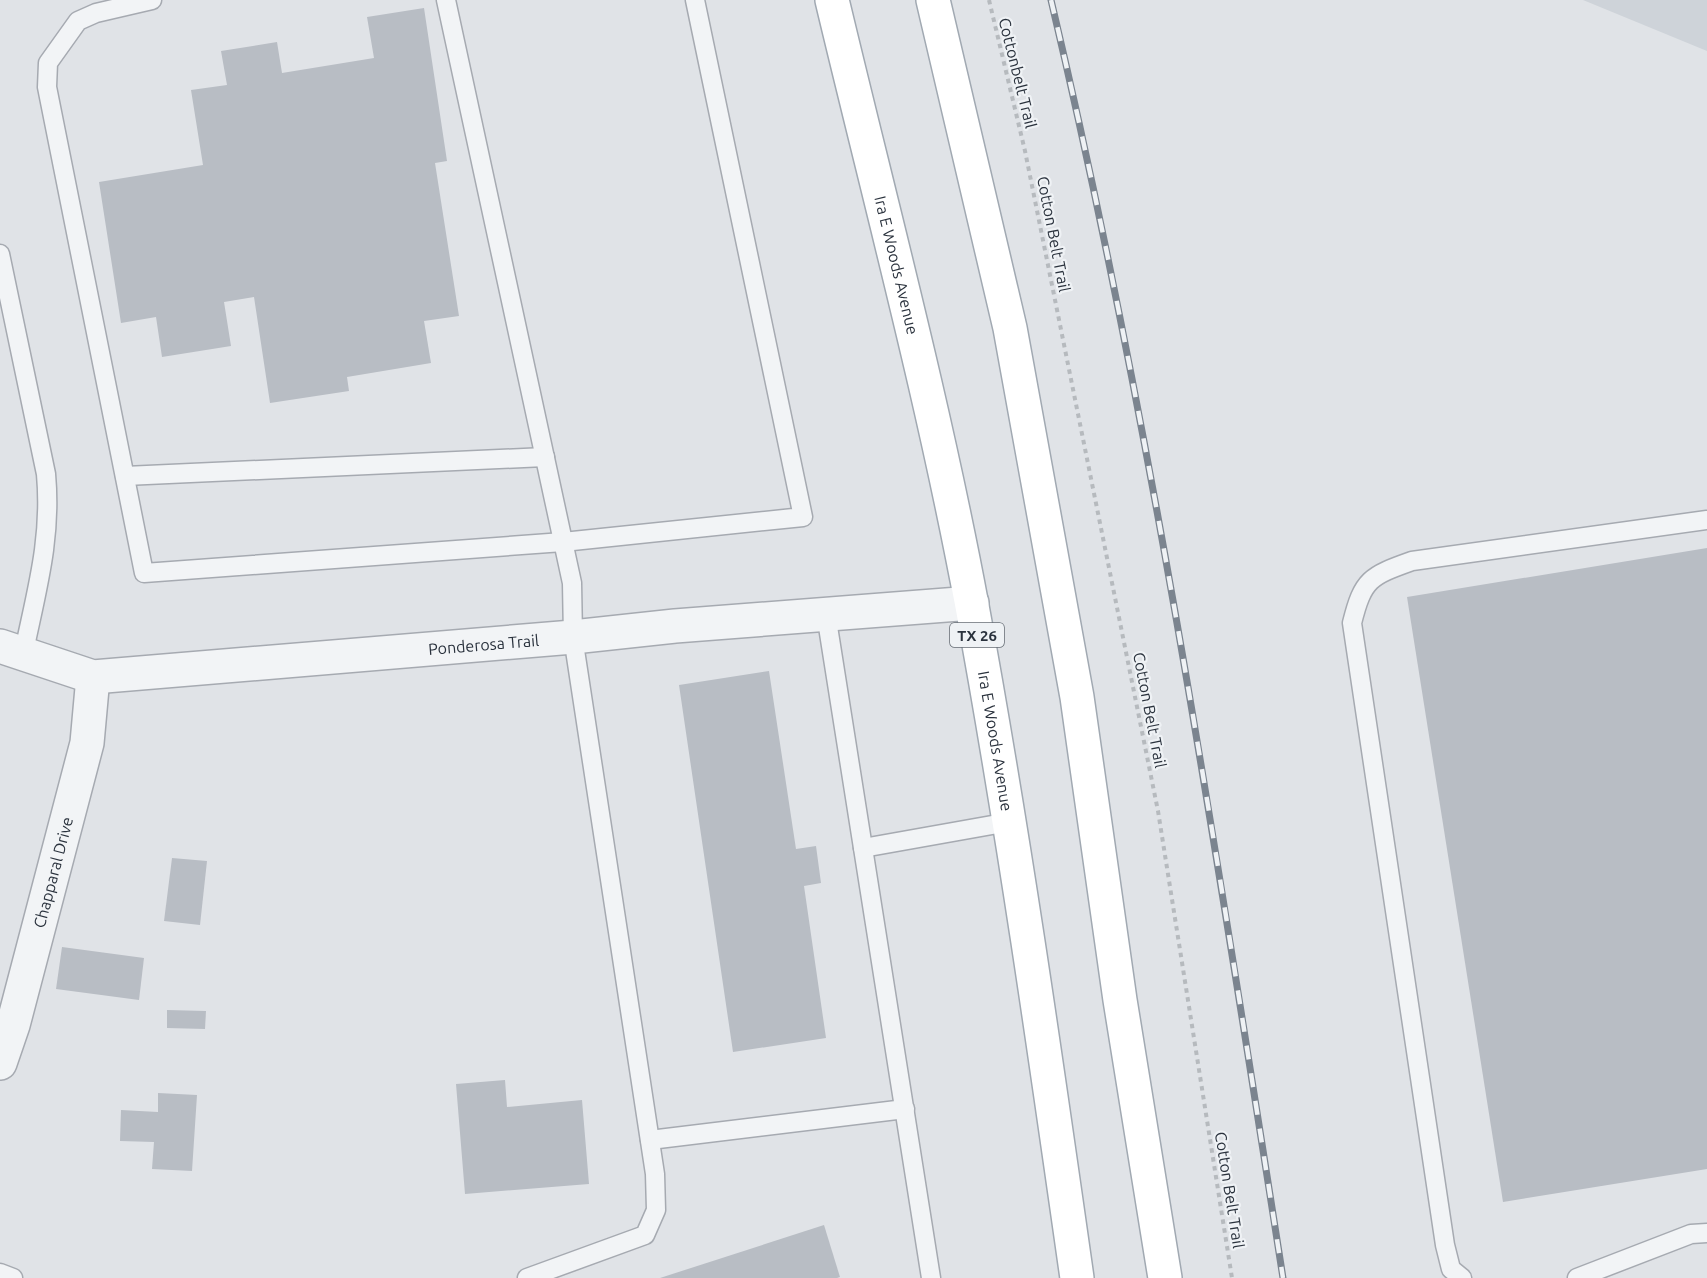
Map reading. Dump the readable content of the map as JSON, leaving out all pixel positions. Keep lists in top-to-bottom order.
{
  "streets": {
    "main road": ["Ira E Woods Avenue", "TX 26"],
    "street": ["Ponderosa Trail", "Chapparal Drive"],
    "path": ["Cottonbelt Trail", "Cotton Belt Trail"]
  },
  "crossings": [
    ["Cottonbelt Trail", "Cotton Belt Trail"],
    ["Ira E Woods Avenue", "Ponderosa Trail"],
    ["Ponderosa Trail", "Chapparal Drive"]
  ]
}
